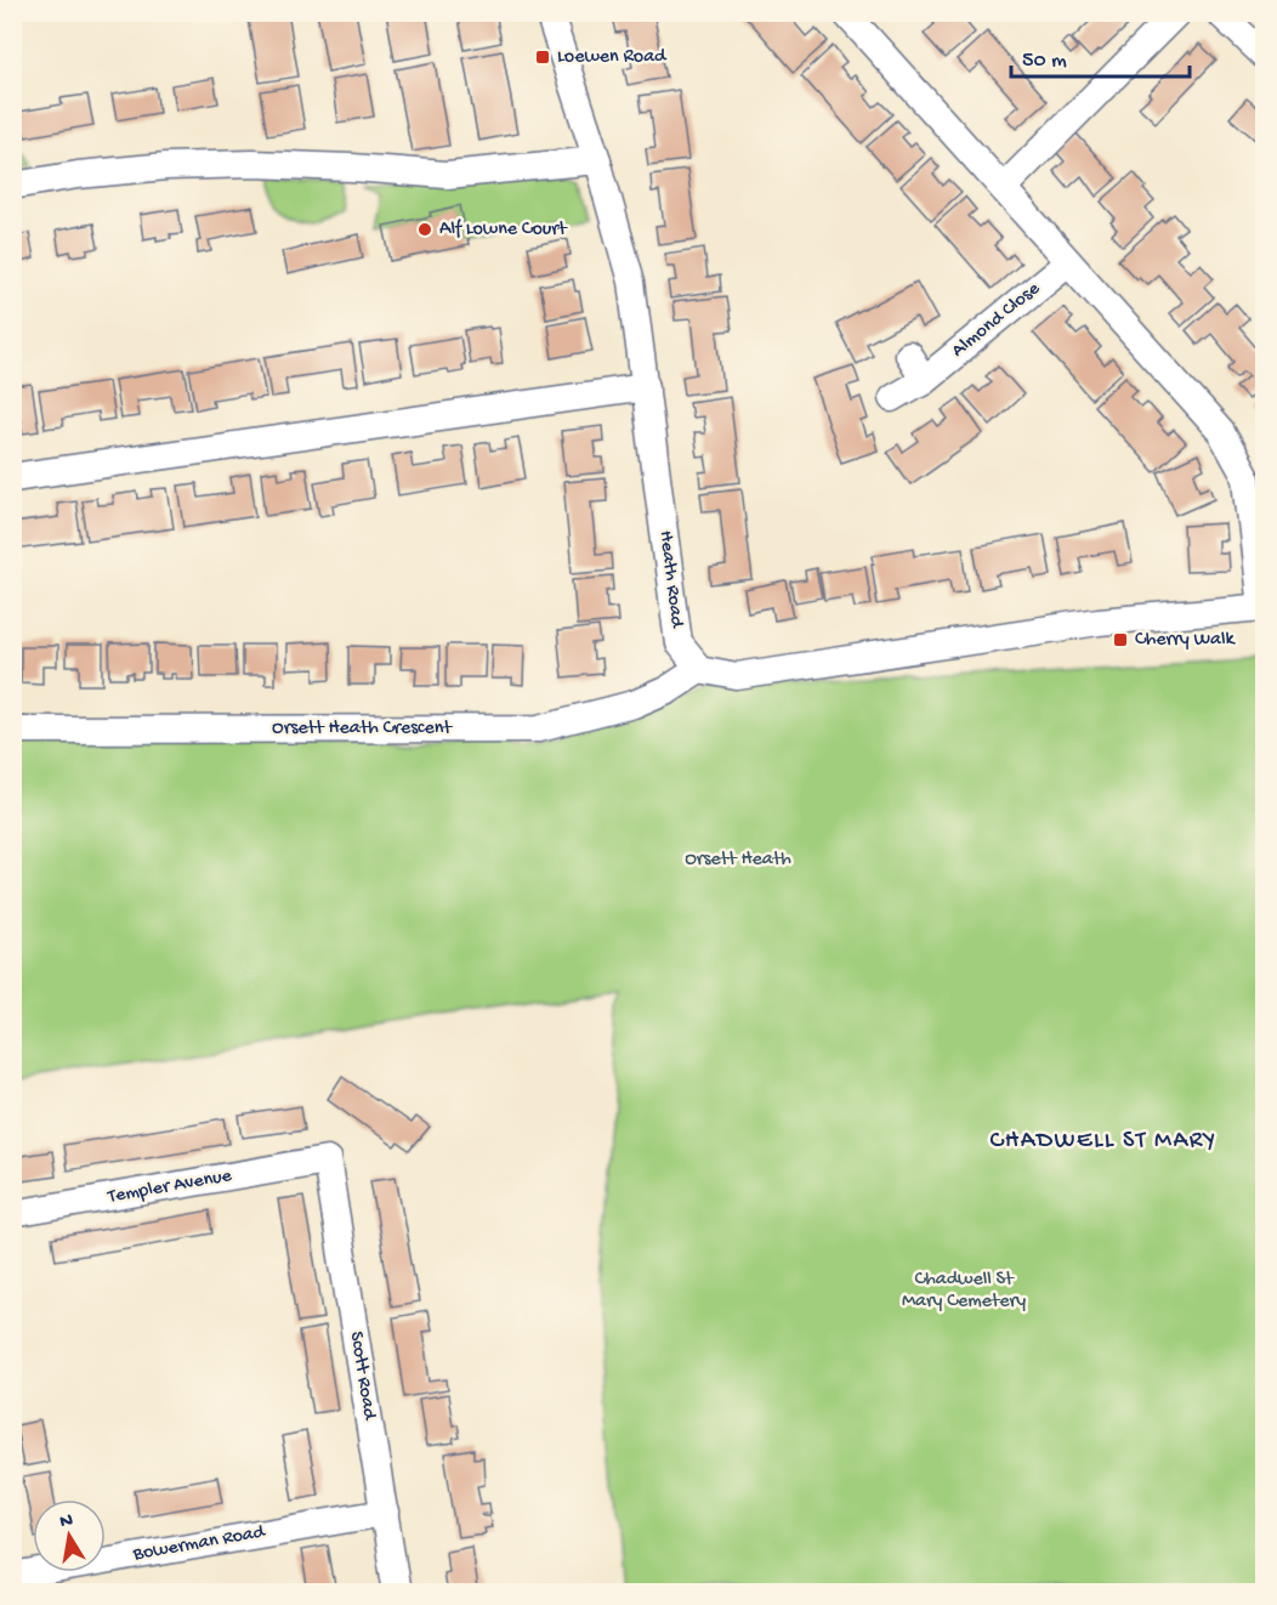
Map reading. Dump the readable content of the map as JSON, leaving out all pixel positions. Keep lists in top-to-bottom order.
{
  "streets": {
    "street": [
      "Almond Close",
      "Heath Road",
      "Orsett Heath Crescent",
      "Templer Avenue",
      "Scott Road",
      "Bowerman Road"
    ]
  },
  "crossings": [
    ["Heath Road", "Orsett Heath Crescent"],
    ["Templer Avenue", "Scott Road"],
    ["Scott Road", "Bowerman Road"]
  ],
  "districts": ["CHADWELL ST MARY"],
  "parks": ["Orsett Heath", "Chadwell St Mary Cemetery"],
  "places": {
    "transit": ["Loewen Road", "Cherry Walk"],
    "other": ["Alf Lowne Court"]
  },
  "scale_bar": "50 m",
  "north": "top"
}
